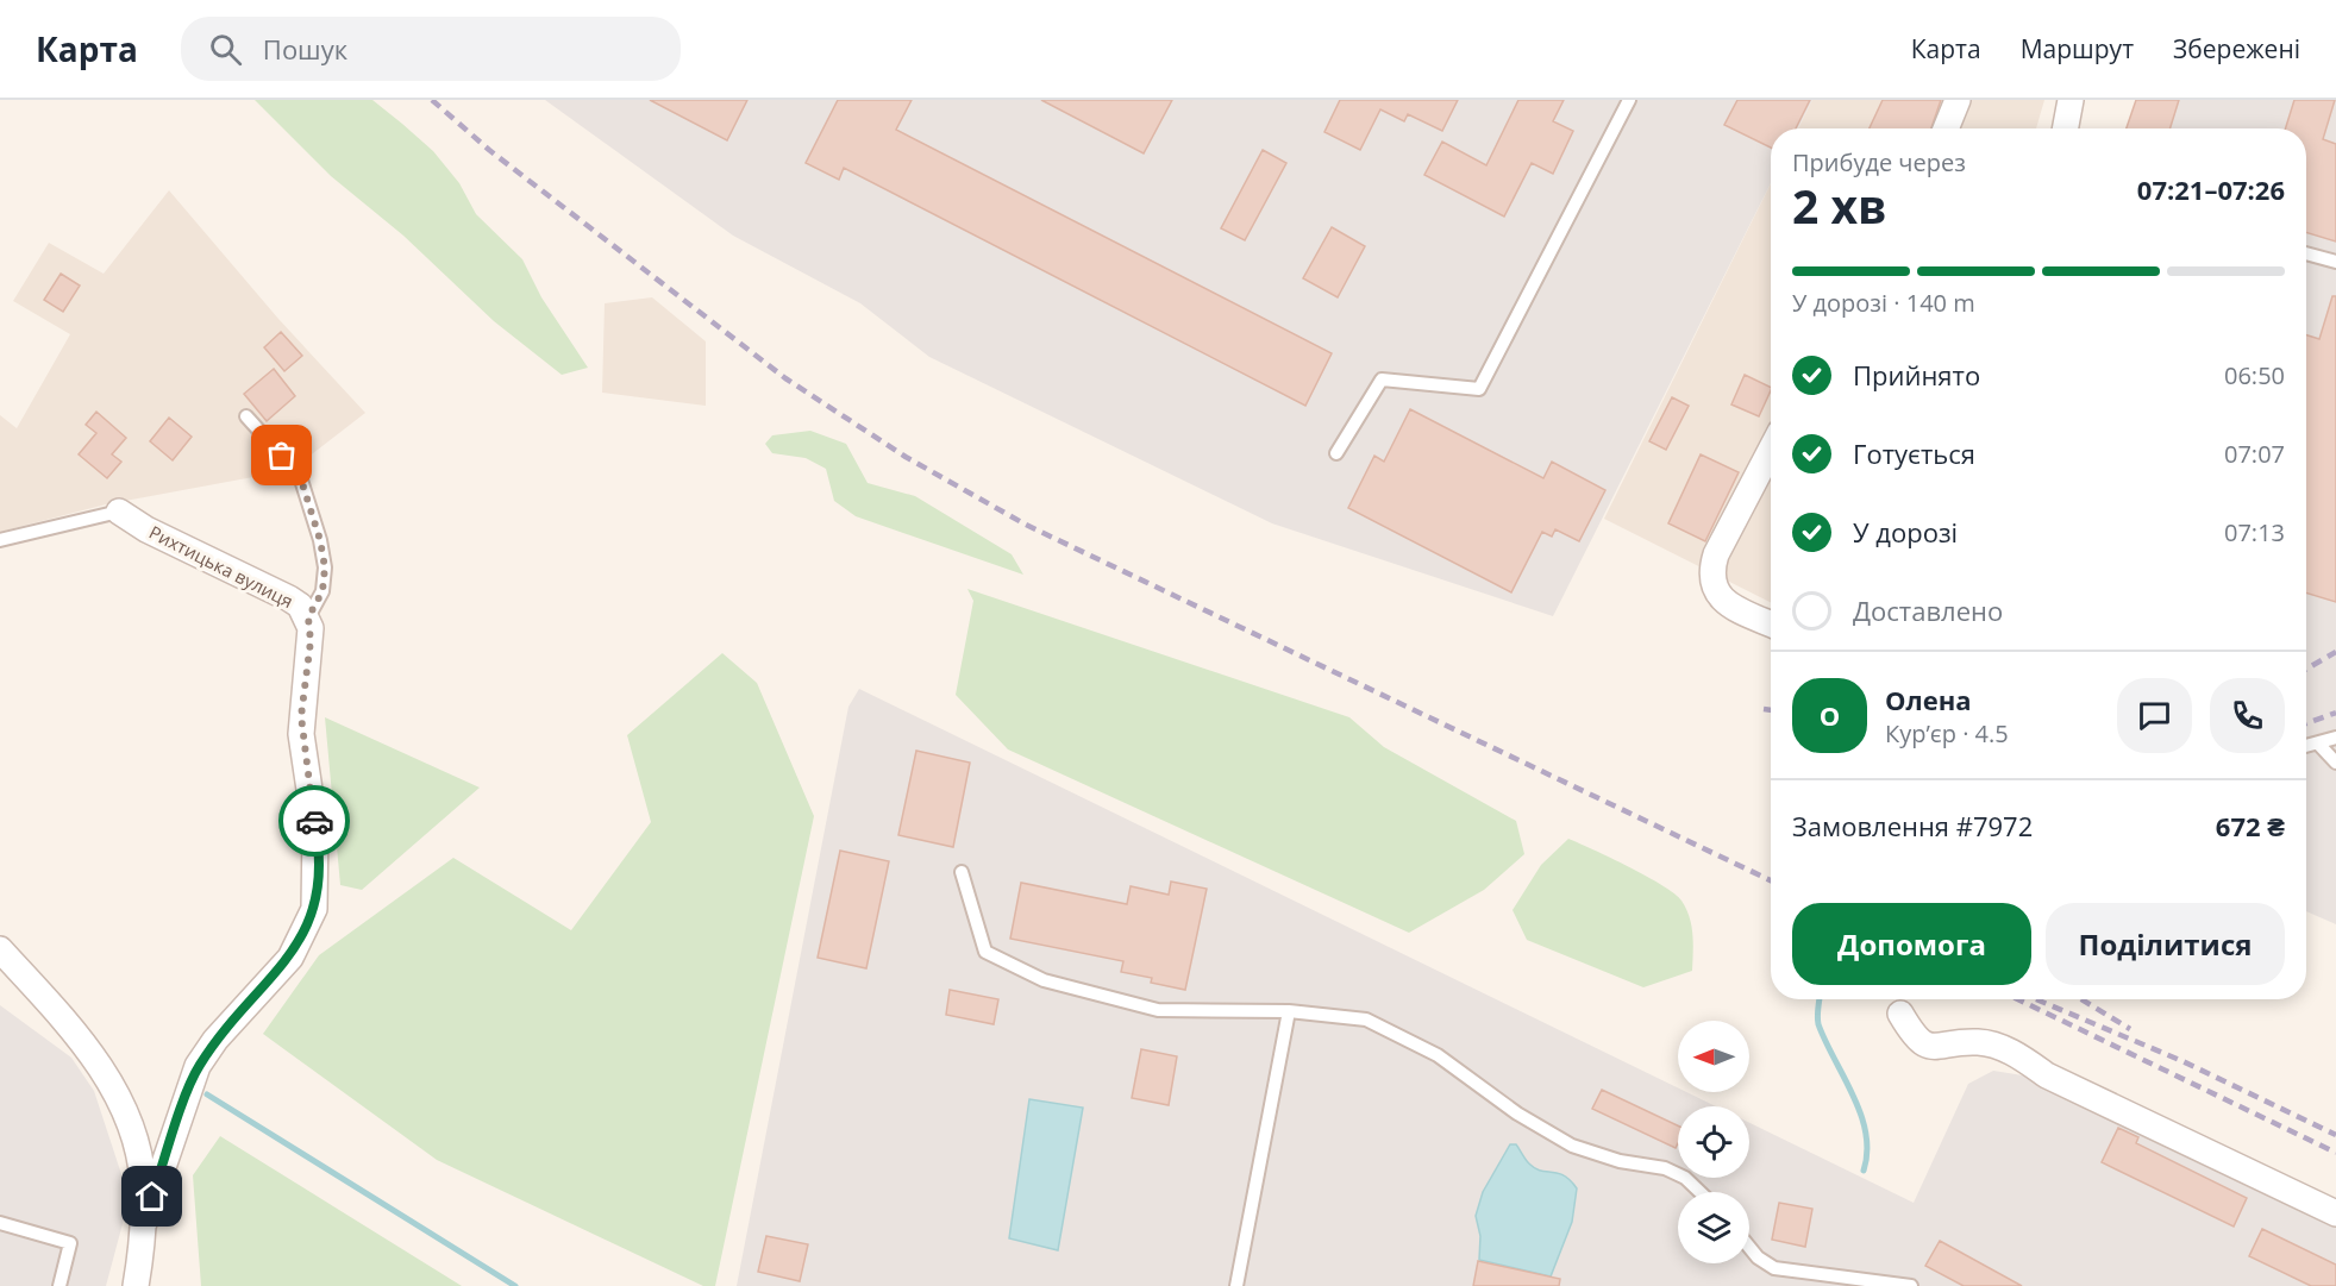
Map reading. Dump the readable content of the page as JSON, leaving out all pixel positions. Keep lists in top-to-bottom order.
{
  "streets": {
    "street": ["Рихтицька вулиця"]
  },
  "north": "left",
  "page": {
    "header": "Карта",
    "search": "Пошук",
    "nav": ["Карта", "Маршрут", "Збережені"],
    "heading": ["2 хв", "Прибуде через", "07:21–07:26"],
    "panel": [
      "Олена",
      "Кур’єр · 4.5",
      "Замовлення #7972",
      "672 ₴"
    ],
    "bar": "У дорозі · 140 m",
    "list": [
      ["Прийнято", "06:50"],
      ["Готується", "07:07"],
      ["У дорозі", "07:13"],
      "Доставлено"
    ],
    "round": "О",
    "buttons": ["Допомога", "Поділитися"]
  }
}
